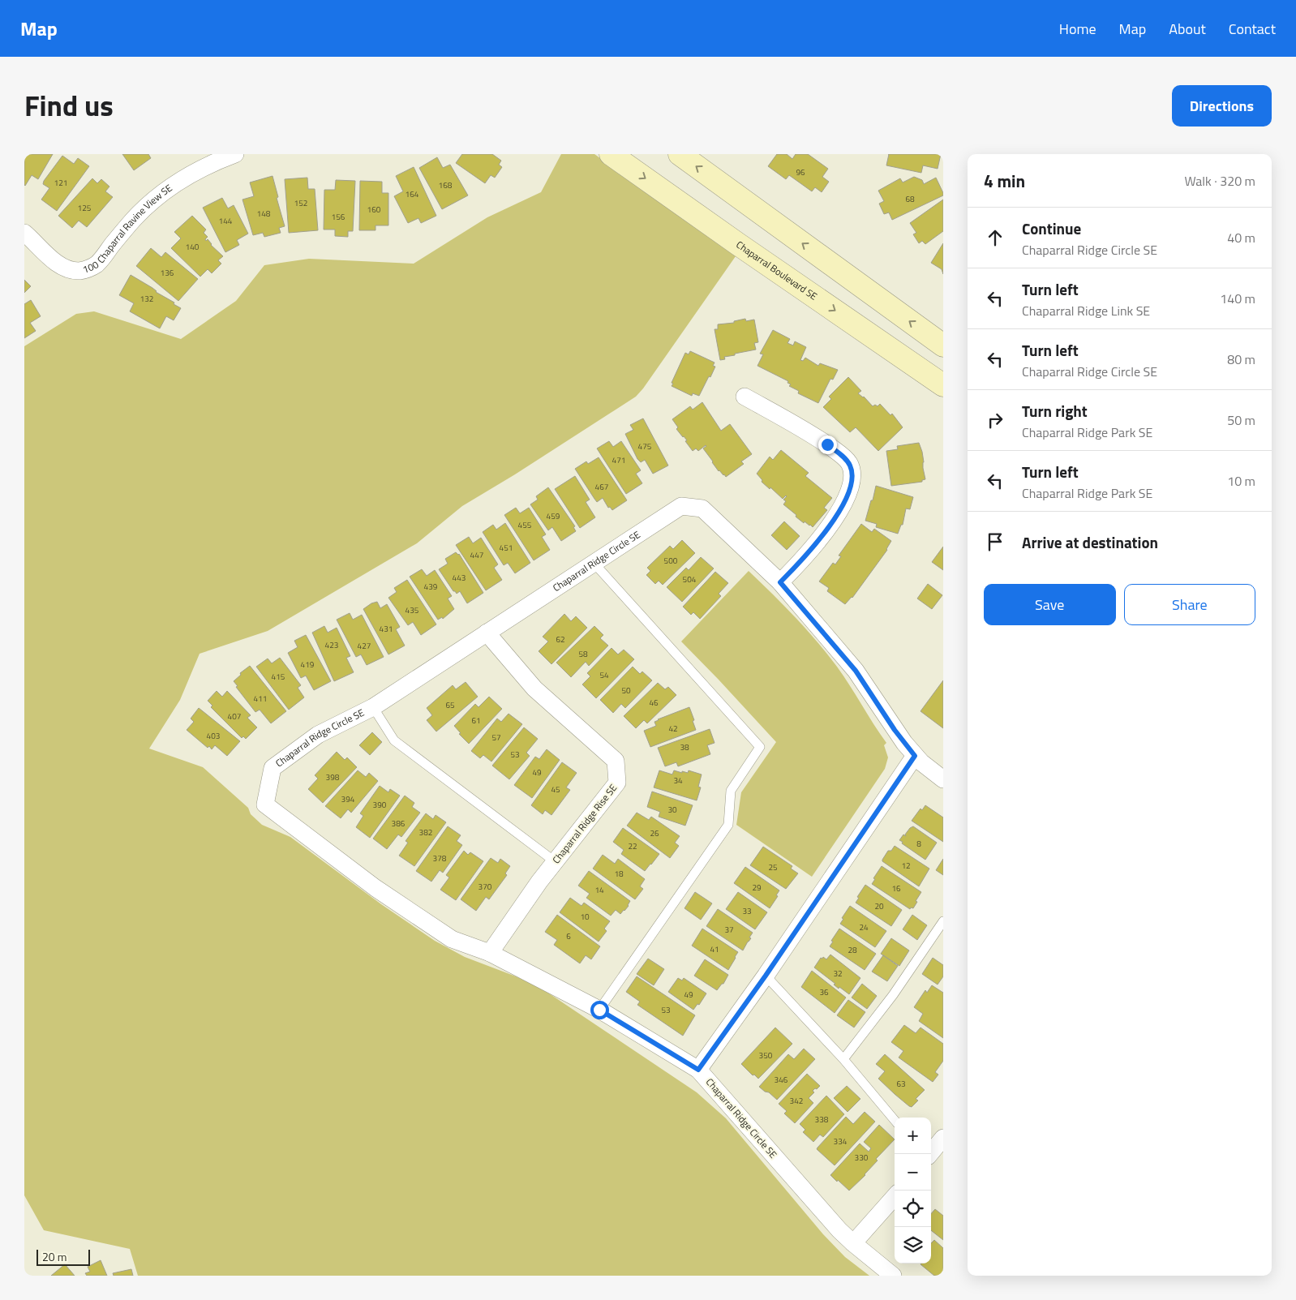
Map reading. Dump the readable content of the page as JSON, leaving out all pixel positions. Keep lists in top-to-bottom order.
{
  "streets": {
    "main road": ["Chaparral Boulevard SE"],
    "street": ["100 Chaparral Ravine View SE", "Chaparral Ridge Circle SE", "Chaparral Ridge Rise SE"]
  },
  "crossings": [
    ["Chaparral Ridge Circle SE", "Chaparral Ridge Rise SE"]
  ],
  "house_numbers": [
    "96",
    "121",
    "168",
    "164",
    "68",
    "152",
    "125",
    "160",
    "148",
    "156",
    "144",
    "140",
    "136",
    "132",
    "475",
    "471",
    "467",
    "459",
    "455",
    "451",
    "447",
    "500",
    "443",
    "504",
    "439",
    "435",
    "431",
    "62",
    "423",
    "427",
    "58",
    "419",
    "54",
    "415",
    "50",
    "411",
    "46",
    "65",
    "407",
    "61",
    "42",
    "403",
    "57",
    "38",
    "53",
    "49",
    "398",
    "34",
    "45",
    "394",
    "390",
    "30",
    "386",
    "382",
    "26",
    "8",
    "22",
    "378",
    "12",
    "25",
    "18",
    "370",
    "29",
    "16",
    "14",
    "20",
    "33",
    "10",
    "24",
    "37",
    "6",
    "41",
    "28",
    "32",
    "36",
    "49",
    "53",
    "350",
    "346",
    "63",
    "342",
    "338",
    "334",
    "330"
  ],
  "scale_bar": "20 m",
  "page": {
    "header": "Map",
    "nav": [
      "Home",
      "Map",
      "About",
      "Contact"
    ],
    "title": "Find us",
    "buttons": [
      "Directions",
      ["Save", "Share"]
    ],
    "heading": ["4 min", "Walk · 320 m"],
    "list": [
      ["Continue", "Chaparral Ridge Circle SE", "40 m"],
      ["Turn left", "Chaparral Ridge Link SE", "140 m"],
      ["Turn left", "Chaparral Ridge Circle SE", "80 m"],
      ["Turn right", "Chaparral Ridge Park SE", "50 m"],
      ["Turn left", "Chaparral Ridge Park SE", "10 m"],
      "Arrive at destination"
    ],
    "map_buttons": ["+", "−"],
    "scale": "20 m"
  }
}
